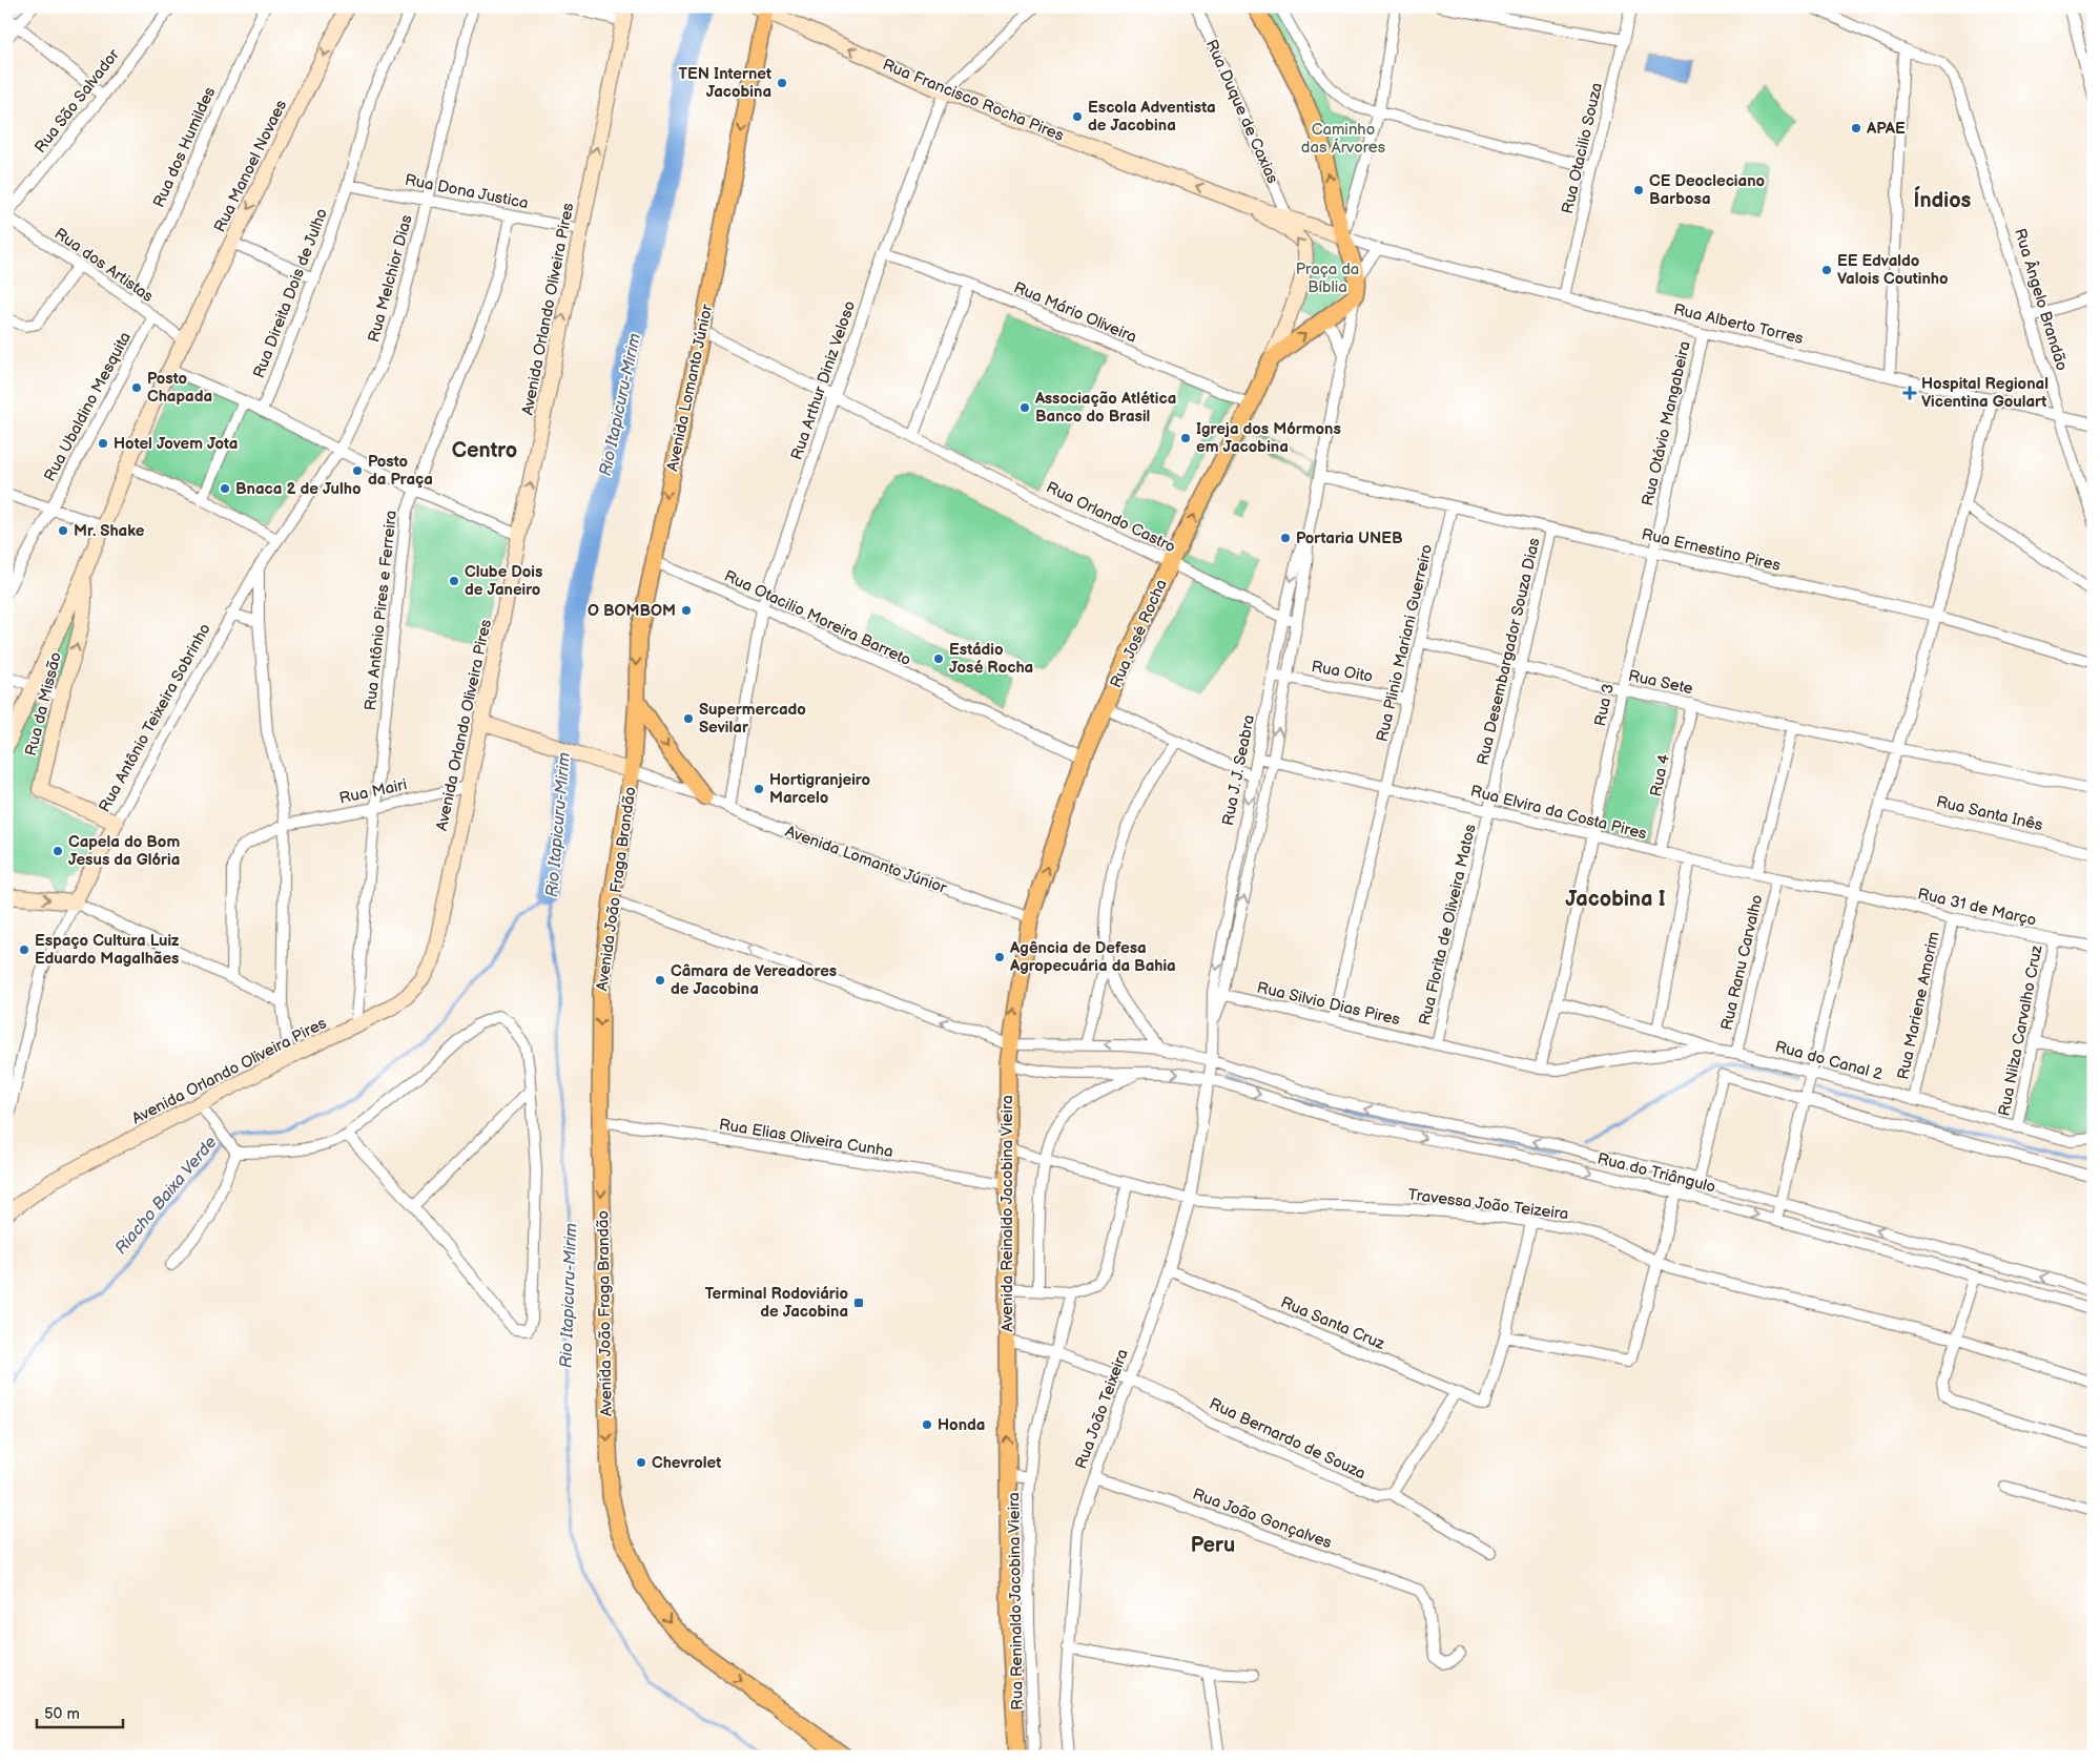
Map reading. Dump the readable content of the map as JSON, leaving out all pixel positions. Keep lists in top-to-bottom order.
{
  "streets": {
    "main road": [
      "Avenida Lomanto Júnior",
      "Rua José Rocha",
      "Avenida João Fraga Brandão",
      "Avenida Reinaldo Jacobina Vieira"
    ],
    "street": [
      "Rua Francisco Rocha Pires",
      "Rua São Salvador",
      "Rua Duque de Caxias",
      "Rua dos Humildes",
      "Rua Otacilio Souza",
      "Rua Manoel Novaes",
      "Rua Dona Justica",
      "Rua dos Artistas",
      "Rua Melchior Dias",
      "Rua Direita Dois de Julho",
      "Rua Ângelo Brandão",
      "Avenida Orlando Oliveira Pires",
      "Rua Mário Oliveira",
      "Rua Alberto Torres",
      "Rua Arthur Diniz Veloso",
      "Rua Ubaldino Mesquita",
      "Rua Otávio Mangabeira",
      "Rua Orlando Castro",
      "Rua Ernestino Pires",
      "Rua Antônio Pires e Ferreira",
      "Rua Otacilio Moreira Barreto",
      "Rua Plinio Mariani Guerreiro",
      "Rua Desembargador Souza Dias",
      "Rua Oito",
      "Rua Sete",
      "Rua da Missão",
      "Rua 3",
      "Rua Antônio Teixeira Sobrinho",
      "Rua J. J. Seabra",
      "Rua 4",
      "Rua Mairi",
      "Rua Elvira da Costa Pires",
      "Rua Santa Inês",
      "Rua 31 de Março",
      "Rua Florita de Oliveira Matos",
      "Rua Ranu Carvalho",
      "Rua Silvio Dias Pires",
      "Rua Mariene Amorim",
      "Rua Nilza Carvalho Cruz",
      "Rua do Canal 2",
      "Rua Elias Oliveira Cunha",
      "Rua do Triângulo",
      "Travessa João Teizeira",
      "Rua Santa Cruz",
      "Rua João Teixeira",
      "Rua Bernardo de Souza",
      "Rua João Gonçalves",
      "Rua Reninaldo Jacobina Vieira"
    ]
  },
  "crossings": [
    ["Rua Francisco Rocha Pires", "Rua Duque de Caxias"],
    ["Rua Francisco Rocha Pires", "Rua Alberto Torres"],
    ["Rua Francisco Rocha Pires", "Rua Arthur Diniz Veloso"],
    ["Rua Francisco Rocha Pires", "Avenida Lomanto Júnior"],
    ["Rua São Salvador", "Rua dos Artistas"],
    ["Rua dos Humildes", "Rua dos Artistas"],
    ["Rua Otacilio Souza", "Rua Alberto Torres"],
    ["Rua Manoel Novaes", "Rua dos Artistas"],
    ["Rua Manoel Novaes", "Rua da Missão"],
    ["Rua Dona Justica", "Rua Melchior Dias"],
    ["Rua Dona Justica", "Rua Direita Dois de Julho"],
    ["Rua Dona Justica", "Avenida Orlando Oliveira Pires"],
    ["Rua Dona Justica", "Rua Antônio Pires e Ferreira"],
    ["Rua dos Artistas", "Rua Ubaldino Mesquita"],
    ["Rua Melchior Dias", "Rua Antônio Teixeira Sobrinho"],
    ["Rua Ângelo Brandão", "Rua Alberto Torres"],
    ["Avenida Orlando Oliveira Pires", "Rua Antônio Pires e Ferreira"],
    ["Avenida Orlando Oliveira Pires", "Rua Mairi"],
    ["Rua Mário Oliveira", "Rua Arthur Diniz Veloso"],
    ["Rua Mário Oliveira", "Rua José Rocha"],
    ["Rua Alberto Torres", "Rua Otávio Mangabeira"],
    ["Rua Arthur Diniz Veloso", "Avenida Lomanto Júnior"],
    ["Rua Arthur Diniz Veloso", "Rua Orlando Castro"],
    ["Rua Arthur Diniz Veloso", "Rua Otacilio Moreira Barreto"],
    ["Avenida Lomanto Júnior", "Rua Orlando Castro"],
    ["Avenida Lomanto Júnior", "Rua Otacilio Moreira Barreto"],
    ["Avenida Lomanto Júnior", "Rua José Rocha"],
    ["Avenida Lomanto Júnior", "Avenida João Fraga Brandão"],
    ["Avenida Lomanto Júnior", "Avenida Reinaldo Jacobina Vieira"],
    ["Rua Otávio Mangabeira", "Rua Ernestino Pires"],
    ["Rua Otávio Mangabeira", "Rua 3"],
    ["Rua Orlando Castro", "Rua José Rocha"],
    ["Rua Orlando Castro", "Rua J. J. Seabra"],
    ["Rua Ernestino Pires", "Rua Plinio Mariani Guerreiro"],
    ["Rua Ernestino Pires", "Rua Desembargador Souza Dias"],
    ["Rua Ernestino Pires", "Rua 3"],
    ["Rua Ernestino Pires", "Rua J. J. Seabra"],
    ["Rua Antônio Pires e Ferreira", "Rua Mairi"],
    ["Rua Otacilio Moreira Barreto", "Rua José Rocha"],
    ["Rua José Rocha", "Avenida Reinaldo Jacobina Vieira"],
    ["Rua Plinio Mariani Guerreiro", "Rua Oito"],
    ["Rua Plinio Mariani Guerreiro", "Rua Sete"],
    ["Rua Plinio Mariani Guerreiro", "Rua Elvira da Costa Pires"],
    ["Rua Plinio Mariani Guerreiro", "Rua Silvio Dias Pires"],
    ["Rua Desembargador Souza Dias", "Rua Sete"],
    ["Rua Desembargador Souza Dias", "Rua Elvira da Costa Pires"],
    ["Rua Desembargador Souza Dias", "Rua Florita de Oliveira Matos"],
    ["Rua Oito", "Rua J. J. Seabra"],
    ["Rua Sete", "Rua 3"],
    ["Rua Sete", "Rua 4"],
    ["Rua da Missão", "Rua Antônio Teixeira Sobrinho"],
    ["Rua 3", "Rua Elvira da Costa Pires"],
    ["Rua 3", "Rua Silvio Dias Pires"],
    ["Rua 3", "Rua do Canal 2"],
    ["Rua J. J. Seabra", "Rua Elvira da Costa Pires"],
    ["Rua J. J. Seabra", "Rua Silvio Dias Pires"],
    ["Rua J. J. Seabra", "Rua do Triângulo"],
    ["Rua J. J. Seabra", "Rua João Teixeira"],
    ["Rua 4", "Rua Elvira da Costa Pires"],
    ["Rua Elvira da Costa Pires", "Rua 31 de Março"],
    ["Rua Elvira da Costa Pires", "Rua Florita de Oliveira Matos"],
    ["Rua Elvira da Costa Pires", "Rua Ranu Carvalho"],
    ["Avenida João Fraga Brandão", "Rua Elias Oliveira Cunha"],
    ["Rua 31 de Março", "Rua Mariene Amorim"],
    ["Rua 31 de Março", "Rua Nilza Carvalho Cruz"],
    ["Rua Florita de Oliveira Matos", "Rua Silvio Dias Pires"],
    ["Rua Ranu Carvalho", "Rua do Canal 2"],
    ["Rua Silvio Dias Pires", "Rua do Canal 2"],
    ["Rua Mariene Amorim", "Rua do Canal 2"],
    ["Rua Nilza Carvalho Cruz", "Rua do Canal 2"],
    ["Rua Elias Oliveira Cunha", "Avenida Reinaldo Jacobina Vieira"],
    ["Rua do Triângulo", "Avenida Reinaldo Jacobina Vieira"],
    ["Rua do Triângulo", "Rua João Teixeira"],
    ["Travessa João Teizeira", "Avenida Reinaldo Jacobina Vieira"],
    ["Travessa João Teizeira", "Rua João Teixeira"],
    ["Avenida Reinaldo Jacobina Vieira", "Rua Bernardo de Souza"],
    ["Rua Santa Cruz", "Rua João Teixeira"],
    ["Rua João Teixeira", "Rua Bernardo de Souza"],
    ["Rua João Teixeira", "Rua João Gonçalves"],
    ["Rua Bernardo de Souza", "Rua Reninaldo Jacobina Vieira"]
  ],
  "one_way": [
    "Rua Francisco Rocha Pires",
    "Rua Manoel Novaes",
    "Avenida Orlando Oliveira Pires",
    "Avenida Lomanto Júnior",
    "Rua José Rocha",
    "Avenida João Fraga Brandão"
  ],
  "districts": [
    "Índios",
    "Centro",
    "Jacobina I",
    "Peru"
  ],
  "water": ["Rio Itapicuru-Mirim", "Riacho Baixa Verde"],
  "parks": ["Caminho das Árvores", "Praça da Bíblia"],
  "places": {
    "other": [
      "TEN Internet Jacobina",
      "Escola Adventista de Jacobina",
      "APAE",
      "CE Deocleciano Barbosa",
      "EE Edvaldo Valois Coutinho",
      "Posto Chapada",
      "Associação Atlética Banco do Brasil",
      "Igreja dos Mórmons em Jacobina",
      "Hotel Jovem Jota",
      "Posto da Praça",
      "Bnaca 2 de Julho",
      "Mr. Shake",
      "Portaria UNEB",
      "Clube Dois de Janeiro",
      "O BOMBOM",
      "Estádio José Rocha",
      "Supermercado Sevilar",
      "Hortigranjeiro Marcelo",
      "Capela do Bom Jesus da Glória",
      "Espaço Cultura Luiz Eduardo Magalhães",
      "Agência de Defesa Agropecuária da Bahia",
      "Câmara de Vereadores de Jacobina",
      "Honda",
      "Chevrolet"
    ],
    "health": ["Hospital Regional Vicentina Goulart"],
    "transit": ["Terminal Rodoviário de Jacobina"]
  },
  "scale_bar": "50 m"
}
